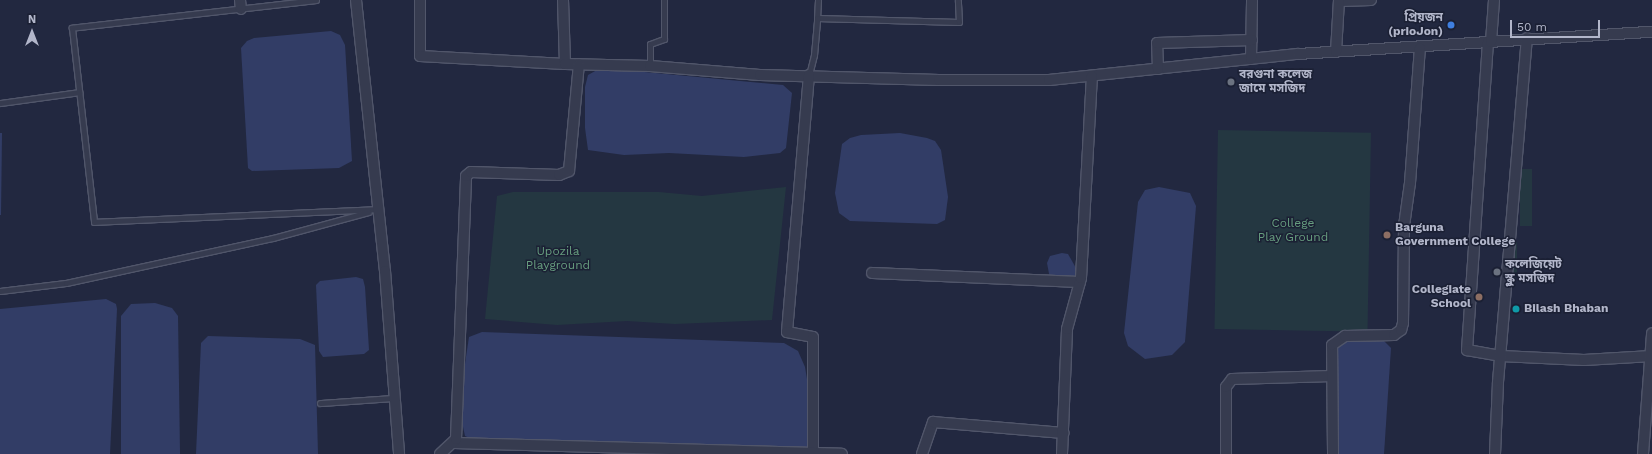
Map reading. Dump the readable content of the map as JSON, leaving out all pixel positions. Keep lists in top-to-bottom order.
{
  "parks": ["College Play Ground", "Upozila Playground"],
  "places": [
    "প্রিয়জন (prioJon)",
    "বরগুনা কলেজ জামে মসজিদ",
    "Barguna Government College",
    "কলেজিয়েট স্কুল মসজিদ",
    "Collegiate School",
    "Bilash Bhaban"
  ],
  "scale_bar": "50 m",
  "north": "top"
}
